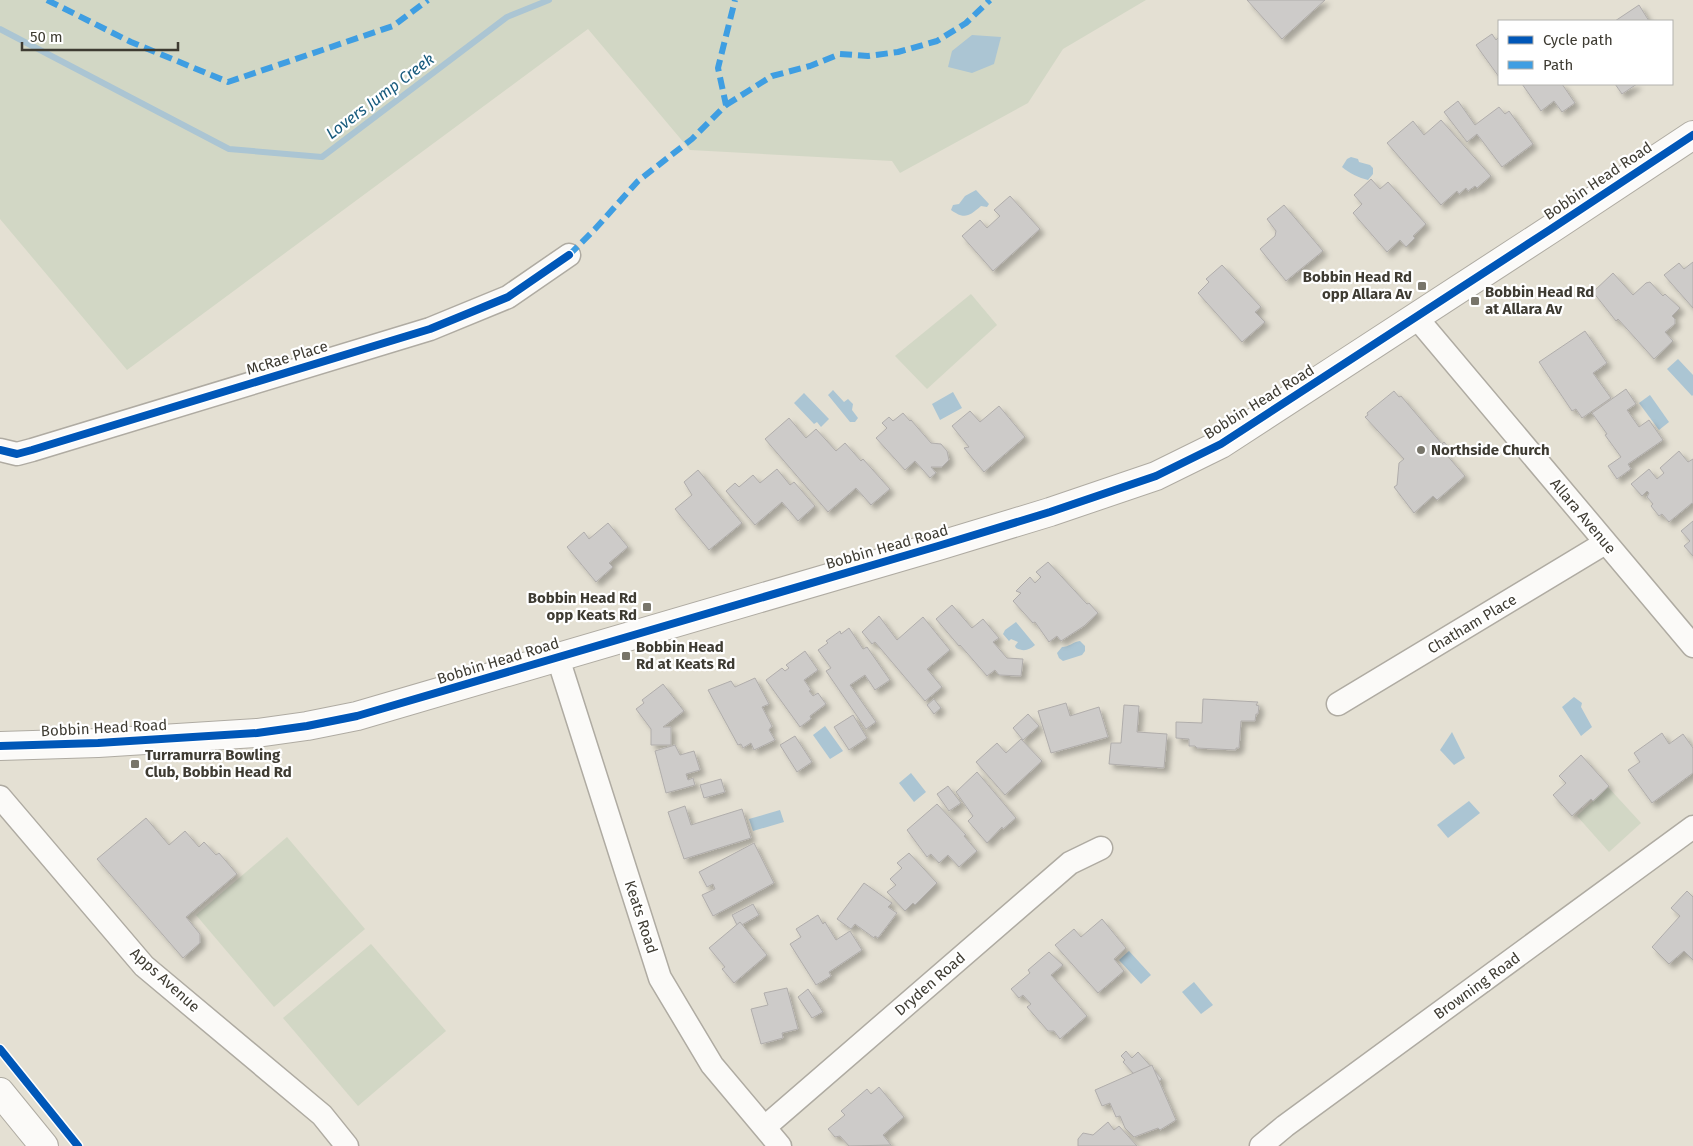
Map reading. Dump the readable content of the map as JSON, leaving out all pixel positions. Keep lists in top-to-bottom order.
{
  "streets": {
    "main road": ["Bobbin Head Road"],
    "street": [
      "McRae Place",
      "Allara Avenue",
      "Chatham Place",
      "Keats Road",
      "Apps Avenue",
      "Dryden Road",
      "Browning Road"
    ]
  },
  "crossings": [
    ["Bobbin Head Road", "Allara Avenue"],
    ["Bobbin Head Road", "Keats Road"],
    ["Allara Avenue", "Chatham Place"],
    ["Keats Road", "Dryden Road"]
  ],
  "water": ["Lovers Jump Creek"],
  "places": {
    "transit": [
      "Bobbin Head Rd opp Allara Av",
      "Bobbin Head Rd at Allara Av",
      "Bobbin Head Rd opp Keats Rd",
      "Bobbin Head Rd at Keats Rd",
      "Turramurra Bowling Club, Bobbin Head Rd"
    ],
    "other": ["Northside Church"]
  },
  "legend": ["Cycle path", "Path"],
  "scale_bar": "50 m"
}
